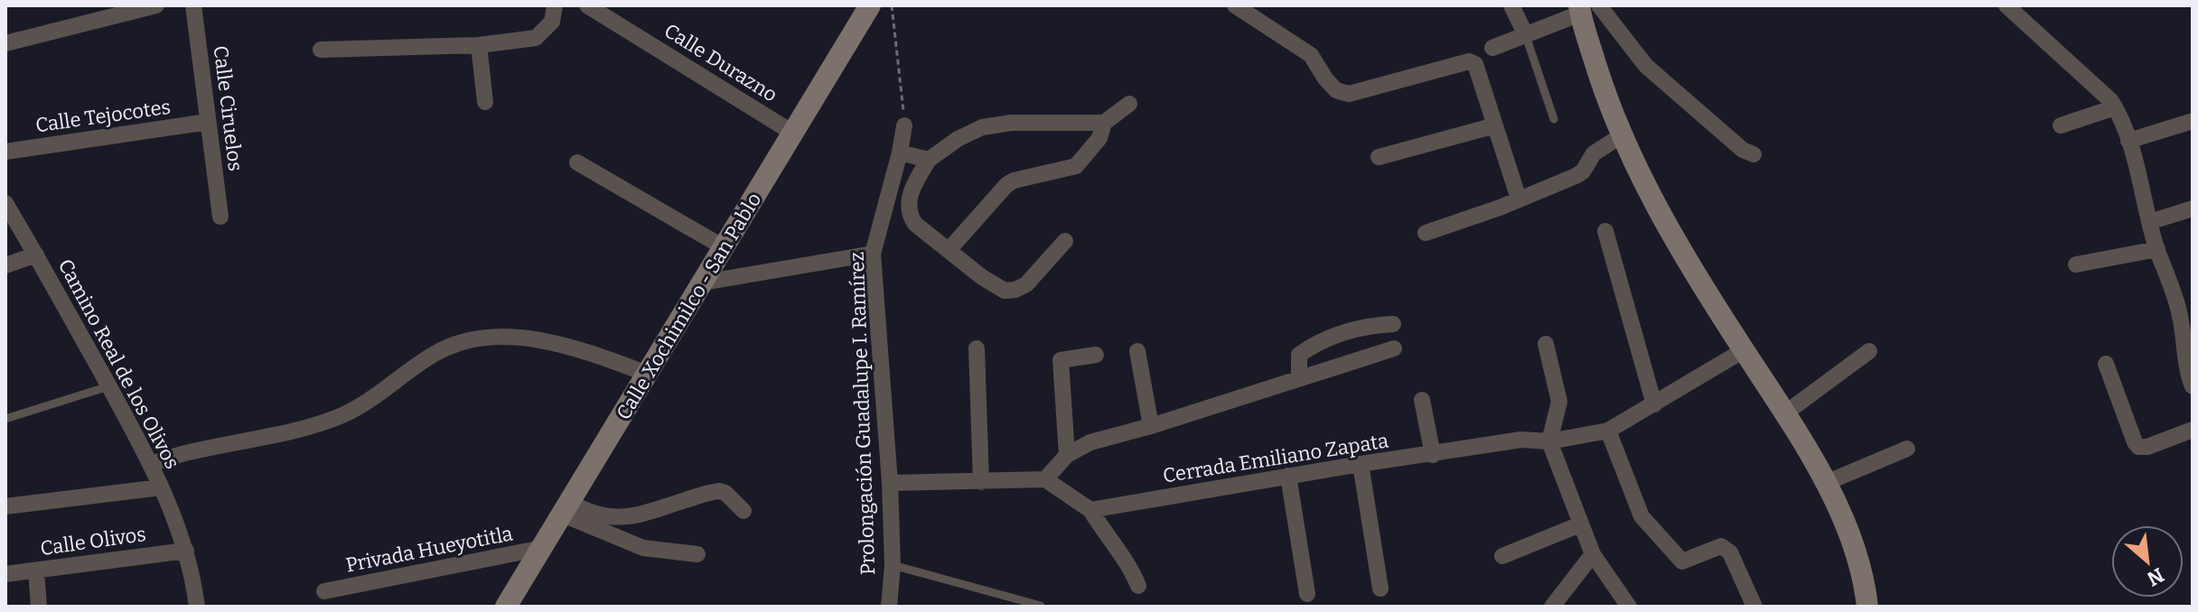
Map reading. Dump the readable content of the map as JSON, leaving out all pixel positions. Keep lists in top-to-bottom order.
{
  "streets": {
    "main road": ["Calle Xochimilco - San Pablo"],
    "street": [
      "Calle Durazno",
      "Calle Ciruelos",
      "Calle Tejocotes",
      "Camino Real de los Olivos",
      "Prolongación Guadalupe I. Ramírez",
      "Cerrada Emiliano Zapata",
      "Calle Olivos",
      "Privada Hueyotitla"
    ]
  },
  "crossings": [
    ["Calle Durazno", "Calle Xochimilco - San Pablo"],
    ["Calle Ciruelos", "Calle Tejocotes"],
    ["Calle Xochimilco - San Pablo", "Privada Hueyotitla"],
    ["Camino Real de los Olivos", "Calle Olivos"]
  ],
  "north": "bottom right"
}
